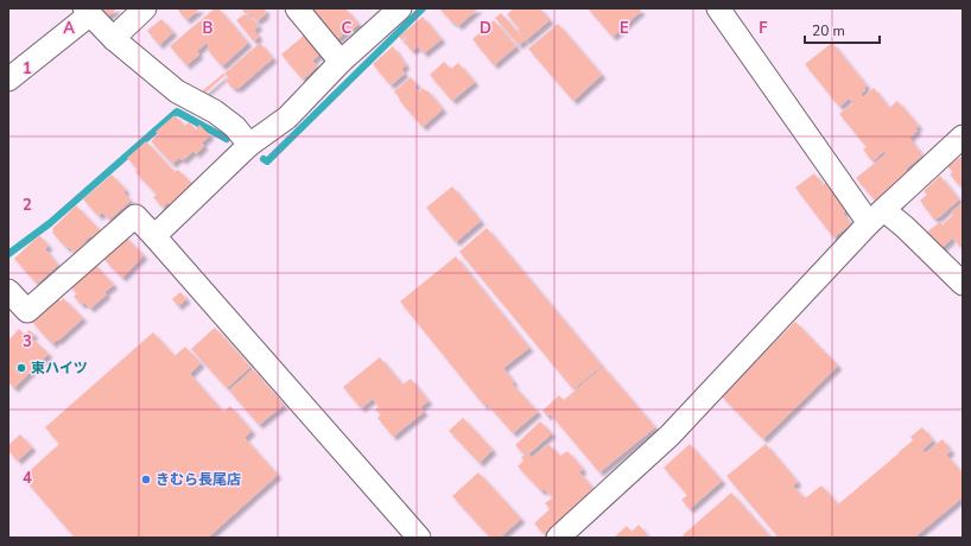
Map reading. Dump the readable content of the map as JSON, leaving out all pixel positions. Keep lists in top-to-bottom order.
{
  "places": ["東ハイツ", "きむら長尾店"],
  "scale_bar": "20 m",
  "grid": {
    "columns": [
      "A",
      "B",
      "C",
      "D",
      "E",
      "F"
    ],
    "rows": [
      "1",
      "2",
      "3",
      "4"
    ]
  }
}
